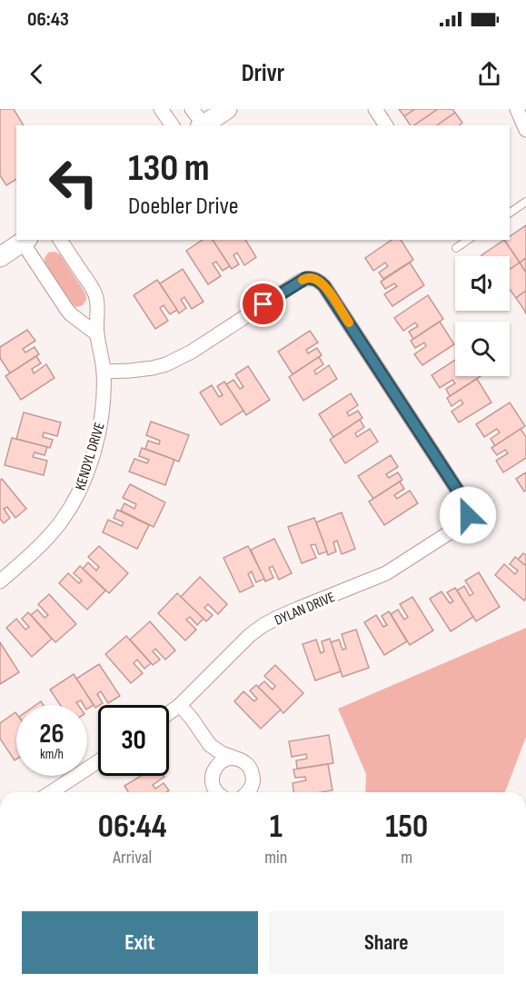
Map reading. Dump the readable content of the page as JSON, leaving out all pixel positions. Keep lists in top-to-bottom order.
{
  "streets": {
    "street": ["KENDYL DRIVE", "DYLAN DRIVE"]
  },
  "crossings": [
    ["KENDYL DRIVE", "DYLAN DRIVE"]
  ],
  "page": {
    "status": "06:43",
    "header": "Drivr",
    "turn": ["130 m", "Doebler Drive"],
    "speed": "26 km/h",
    "limit": "30",
    "eta": [
      "06:44",
      "Arrival",
      "1",
      "min",
      "150",
      "m"
    ],
    "buttons": ["Exit", "Share"]
  }
}
